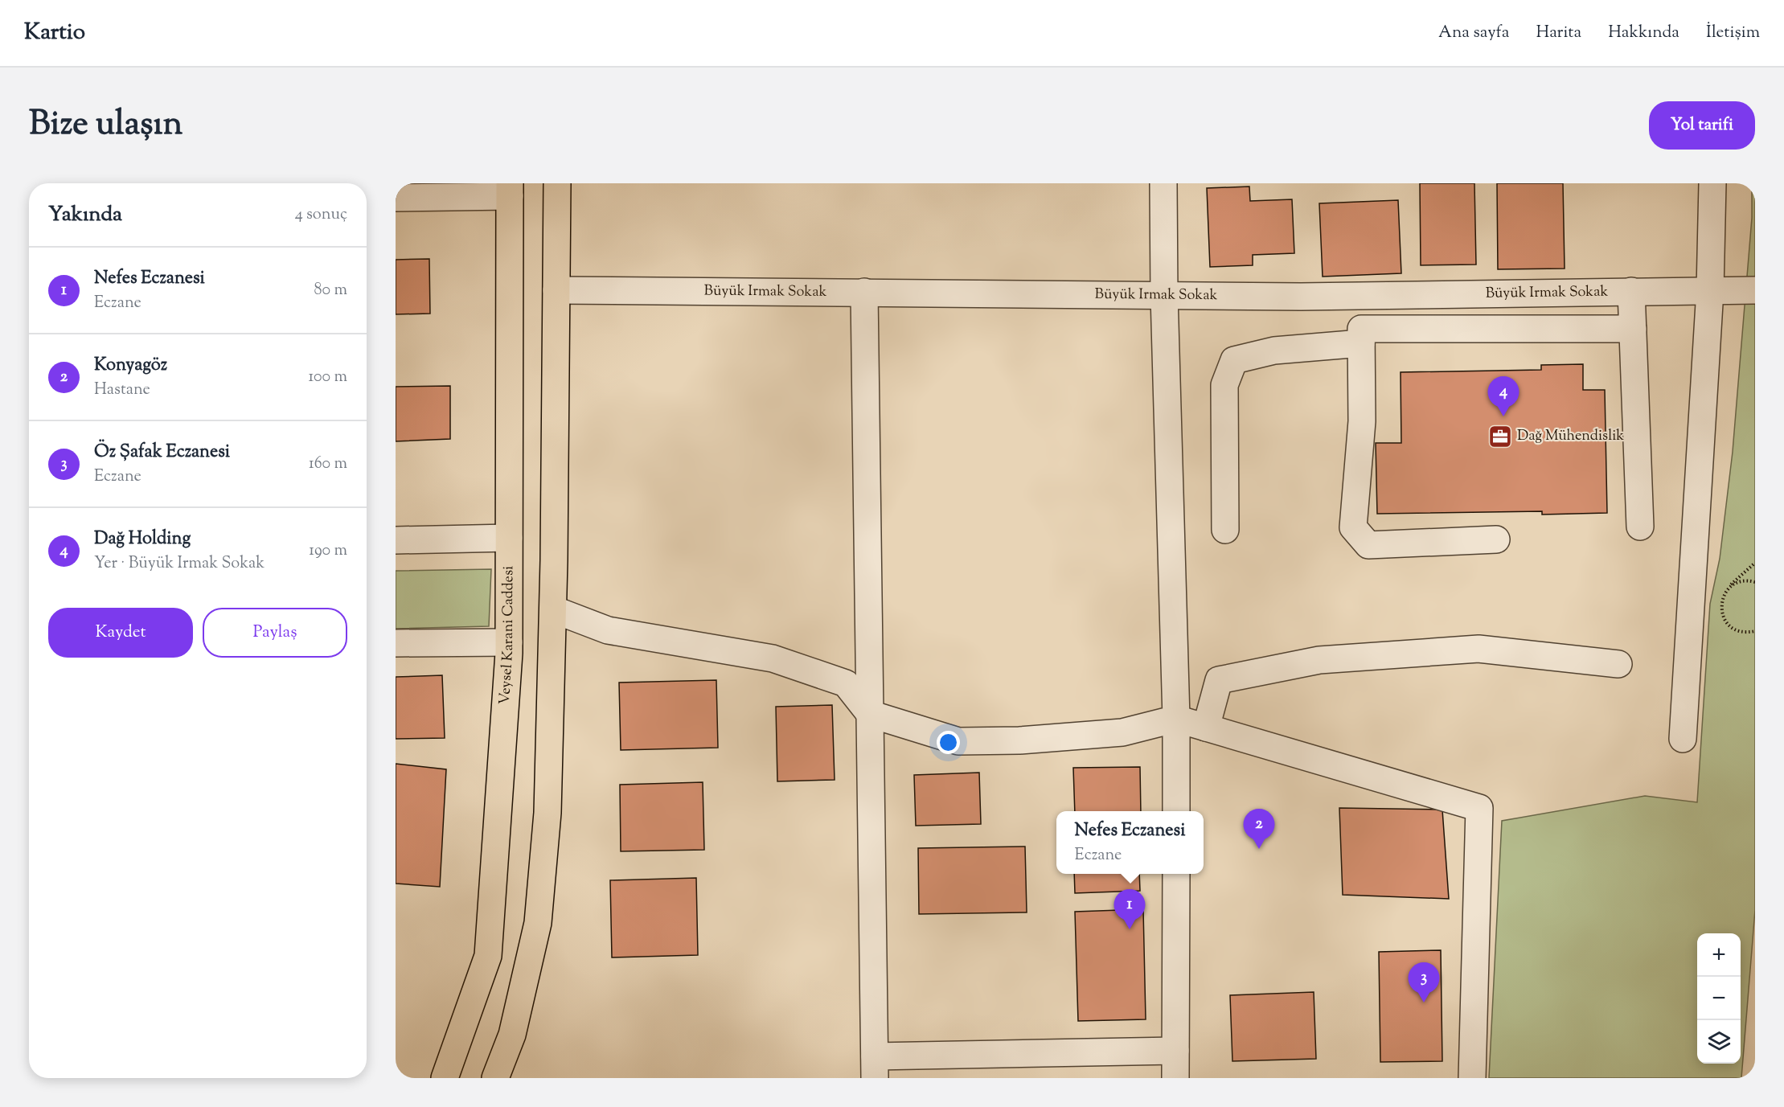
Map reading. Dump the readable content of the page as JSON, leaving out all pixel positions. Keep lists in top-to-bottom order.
{
  "streets": {
    "main road": ["Veysel Karani Caddesi"],
    "street": ["Büyük Irmak Sokak"]
  },
  "places": {
    "office": ["Dağ Mühendislik"]
  },
  "page": {
    "header": "Kartio",
    "nav": [
      "Ana sayfa",
      "Harita",
      "Hakkında",
      "İletişim"
    ],
    "title": "Bize ulaşın",
    "buttons": [
      "Yol tarifi",
      ["Kaydet", "Paylaş"]
    ],
    "heading": ["Yakında", "4 sonuç"],
    "list": [
      {
        "mark": "1",
        "name": "Nefes Eczanesi",
        "note": "Eczane",
        "value": "80 m"
      },
      {
        "mark": "2",
        "name": "Konyagöz",
        "note": "Hastane",
        "value": "100 m"
      },
      {
        "mark": "3",
        "name": "Öz Şafak Eczanesi",
        "note": "Eczane",
        "value": "160 m"
      },
      {
        "mark": "4",
        "name": "Dağ Holding",
        "note": "Yer · Büyük Irmak Sokak",
        "value": "190 m"
      }
    ],
    "pins": [
      "4",
      "2",
      "1",
      "3"
    ],
    "popup": ["Nefes Eczanesi", "Eczane"],
    "map_buttons": ["+", "−"]
  }
}
